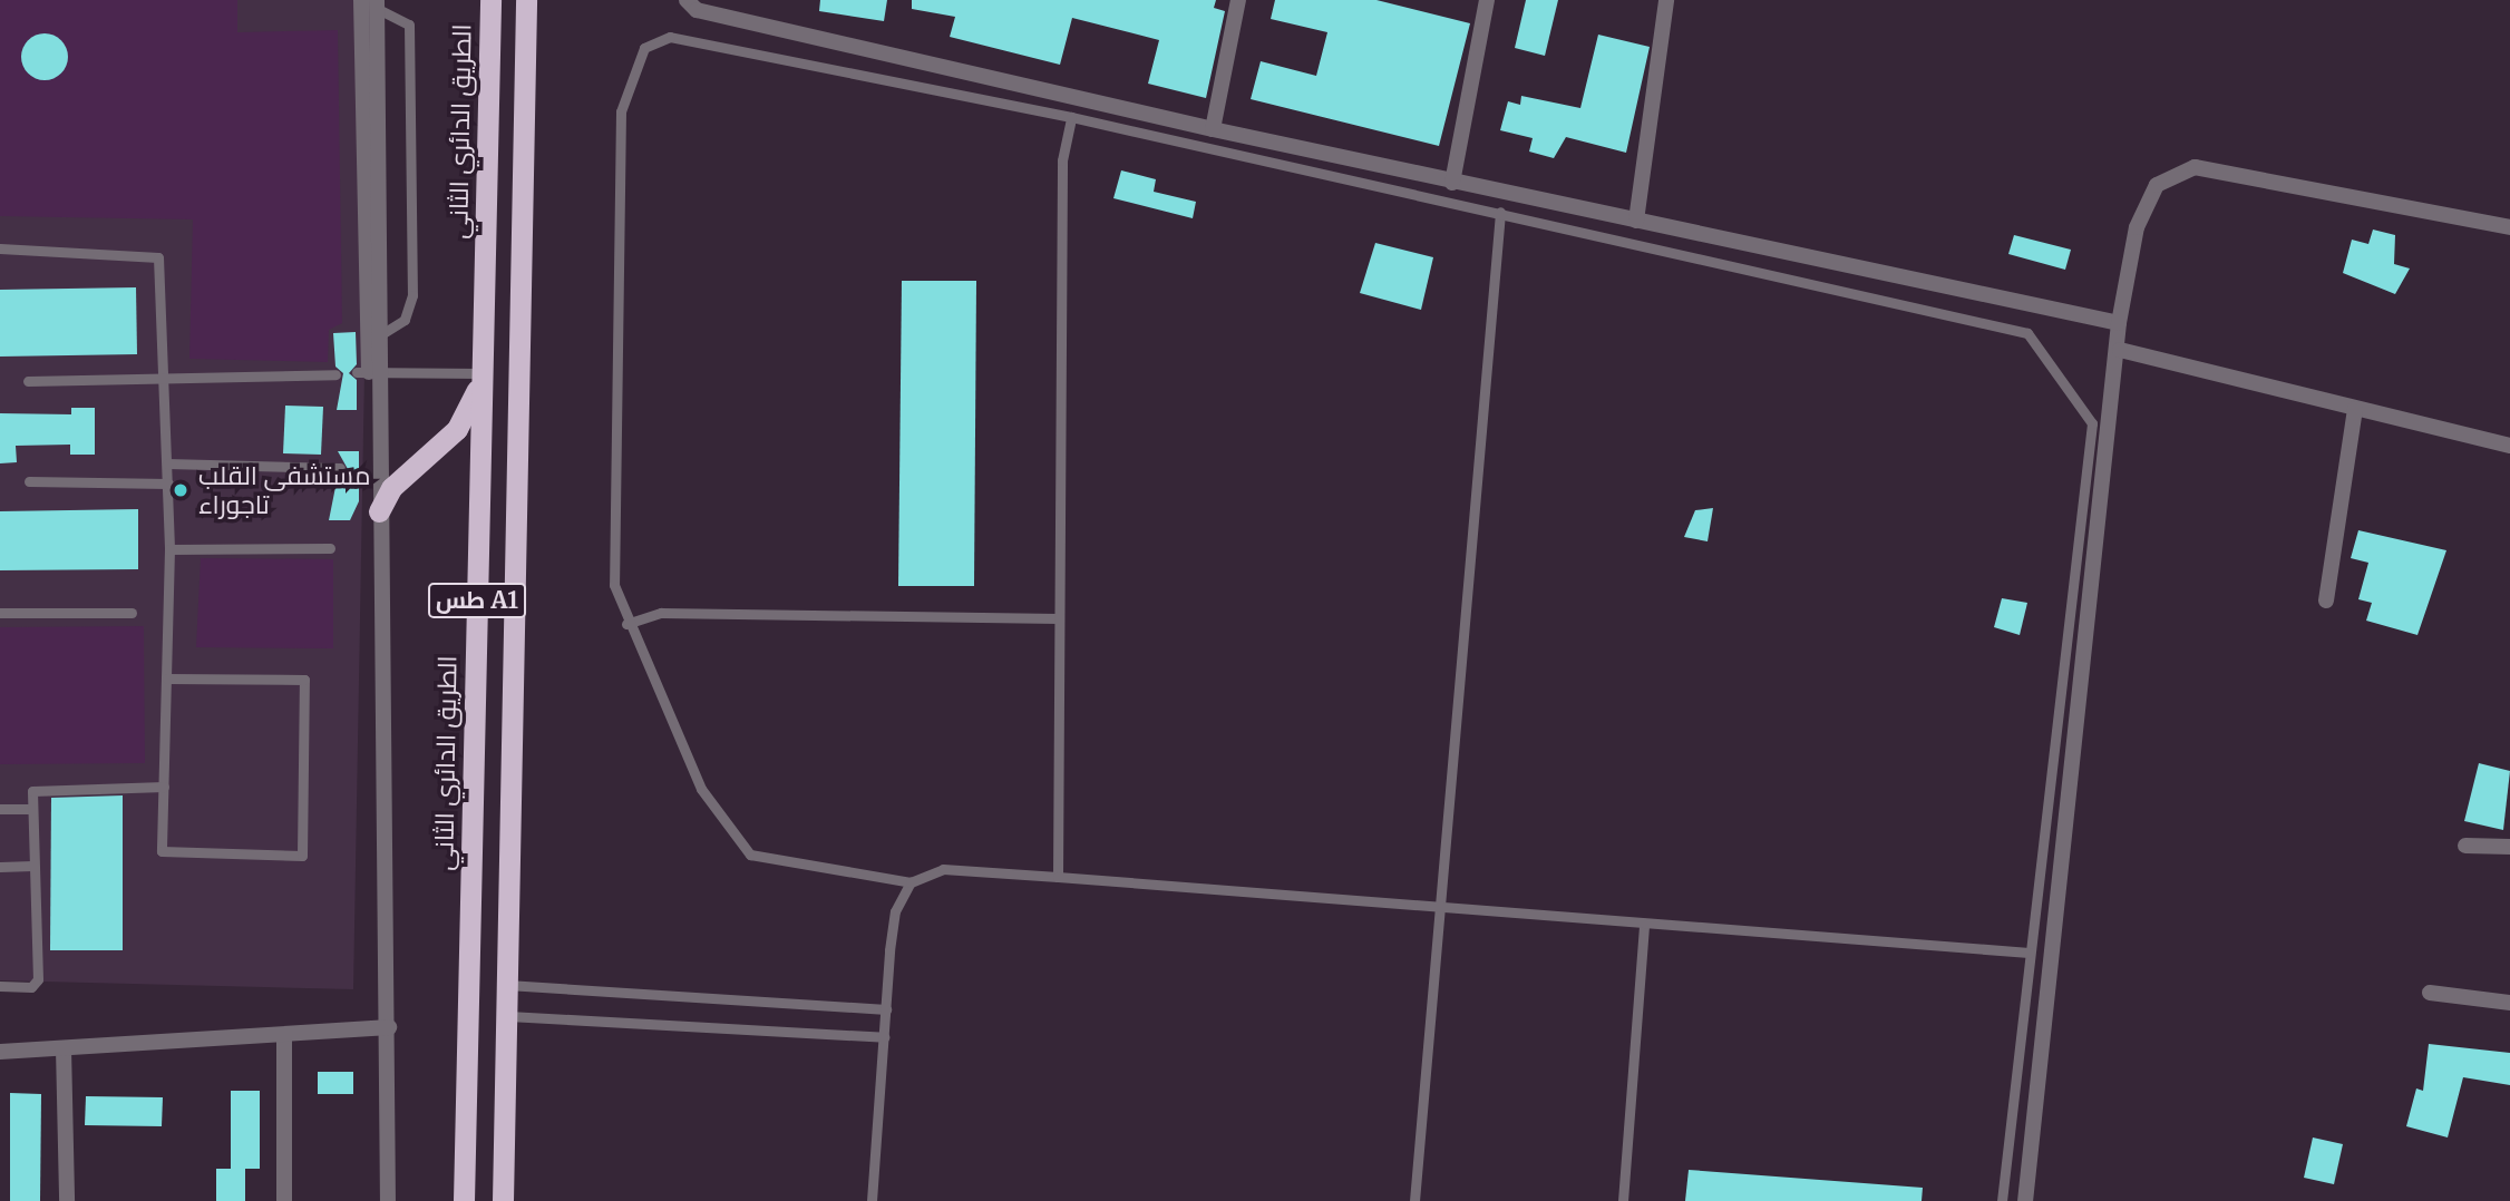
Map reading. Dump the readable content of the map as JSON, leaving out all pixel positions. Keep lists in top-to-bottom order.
{
  "streets": {
    "highway": ["الطريق الدائري الثاني", "طس A1"]
  },
  "places": ["مستشفى القلب تاجوراء"]
}
